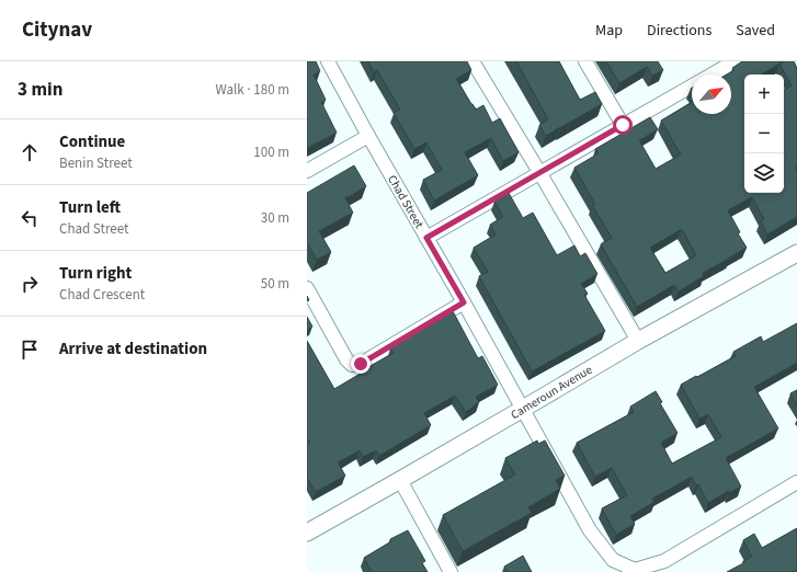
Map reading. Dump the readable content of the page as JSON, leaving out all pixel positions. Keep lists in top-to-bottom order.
{
  "streets": {
    "street": ["Chad Street", "Cameroun Avenue"]
  },
  "crossings": [
    ["Chad Street", "Cameroun Avenue"]
  ],
  "north": "top right",
  "page": {
    "header": "Citynav",
    "nav": ["Map", "Directions", "Saved"],
    "heading": ["3 min", "Walk · 180 m"],
    "map_buttons": ["+", "−"],
    "list": [
      ["Continue", "Benin Street", "100 m"],
      ["Turn left", "Chad Street", "30 m"],
      ["Turn right", "Chad Crescent", "50 m"],
      "Arrive at destination"
    ]
  }
}
